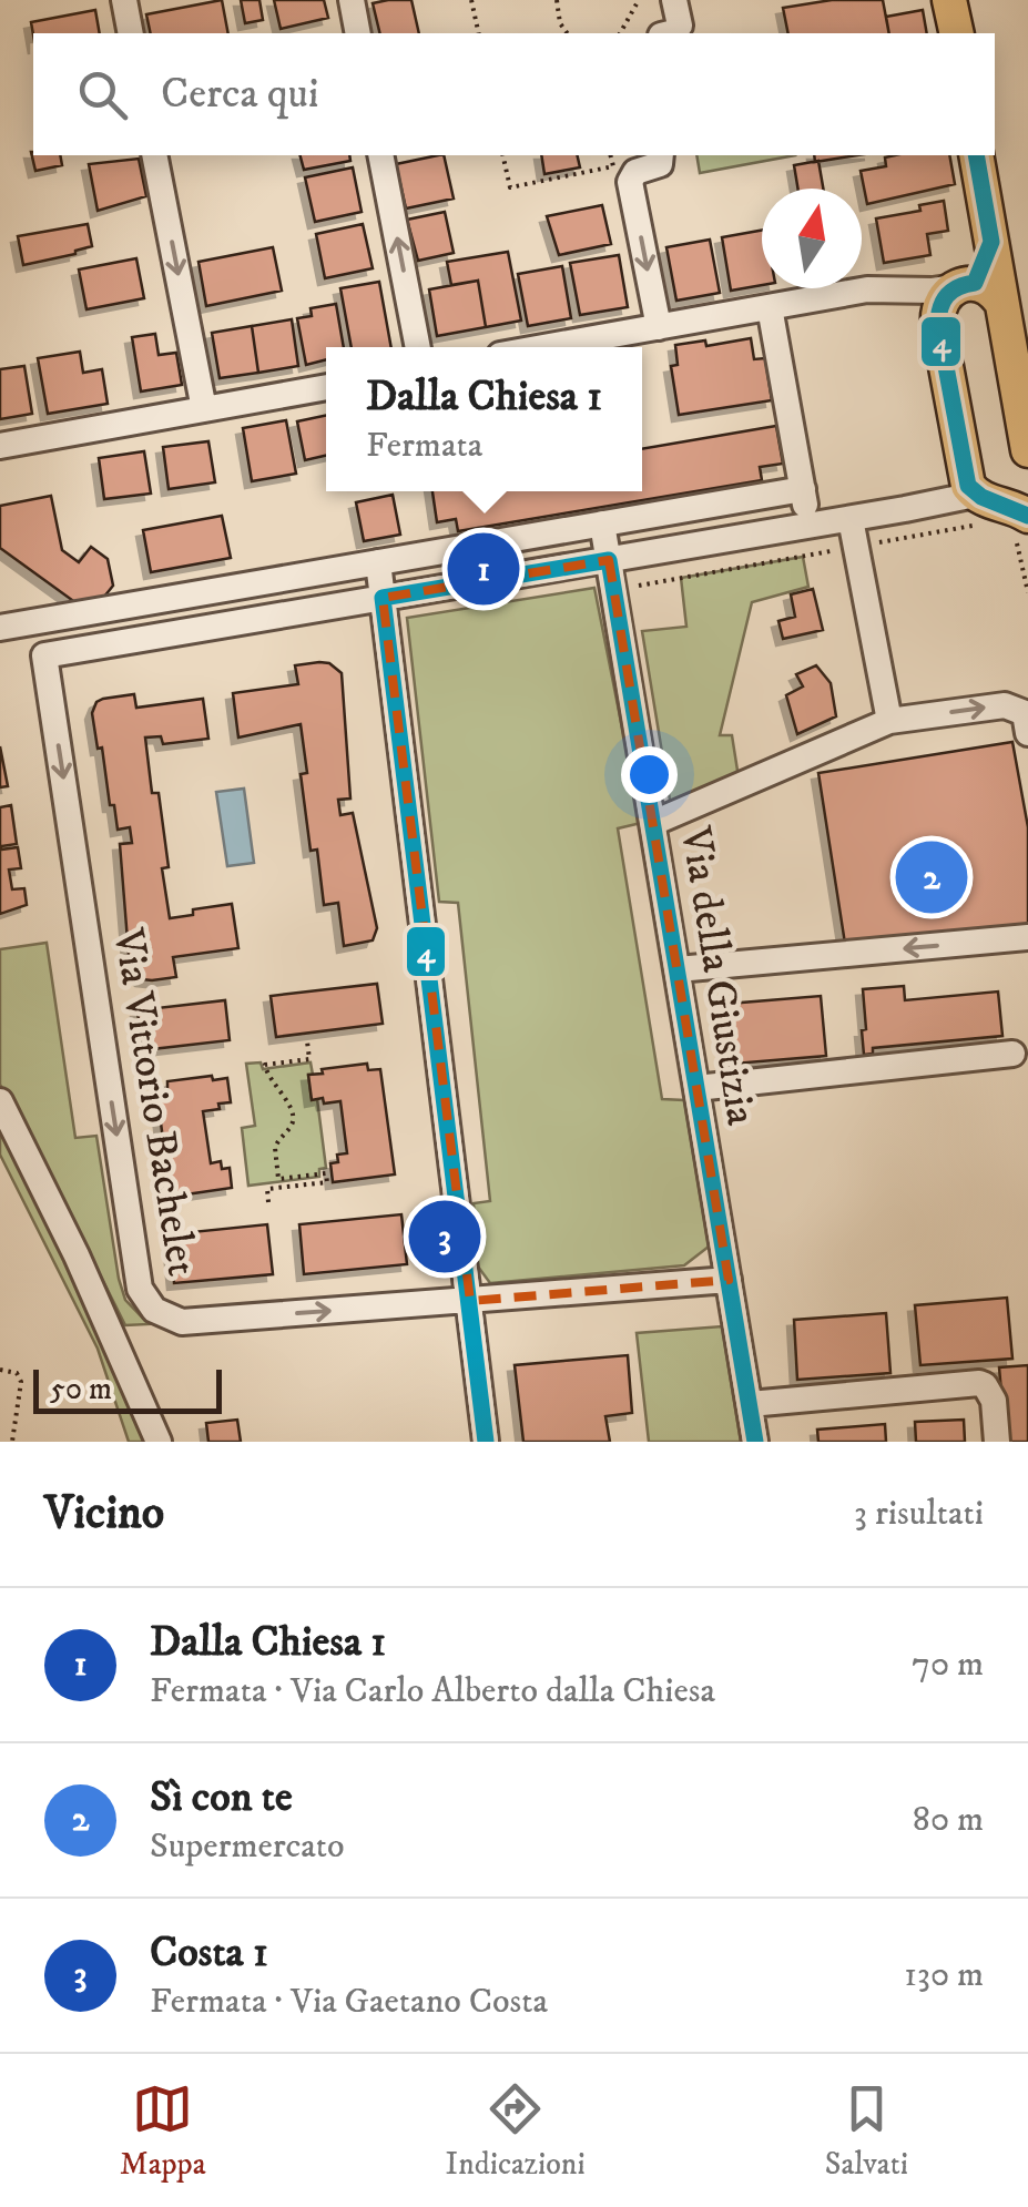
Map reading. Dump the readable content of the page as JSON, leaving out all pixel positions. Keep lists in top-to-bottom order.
{
  "streets": {
    "street": ["Via della Giustizia", "Via Vittorio Bachelet"]
  },
  "lines": ["transit line 4"],
  "scale_bar": "50 m",
  "north": "top",
  "page": {
    "search": "Cerca qui",
    "popup": ["Dalla Chiesa 1", "Fermata"],
    "pins": ["1", "2", "3"],
    "scale": "50 m",
    "heading": ["Vicino", "3 risultati"],
    "list": [
      {
        "mark": "1",
        "name": "Dalla Chiesa 1",
        "note": "Fermata · Via Carlo Alberto dalla Chiesa",
        "value": "70 m"
      },
      {
        "mark": "2",
        "name": "Sì con te",
        "note": "Supermercato",
        "value": "80 m"
      },
      {
        "mark": "3",
        "name": "Costa 1",
        "note": "Fermata · Via Gaetano Costa",
        "value": "130 m"
      }
    ],
    "nav": ["Mappa", "Indicazioni", "Salvati"]
  }
}
